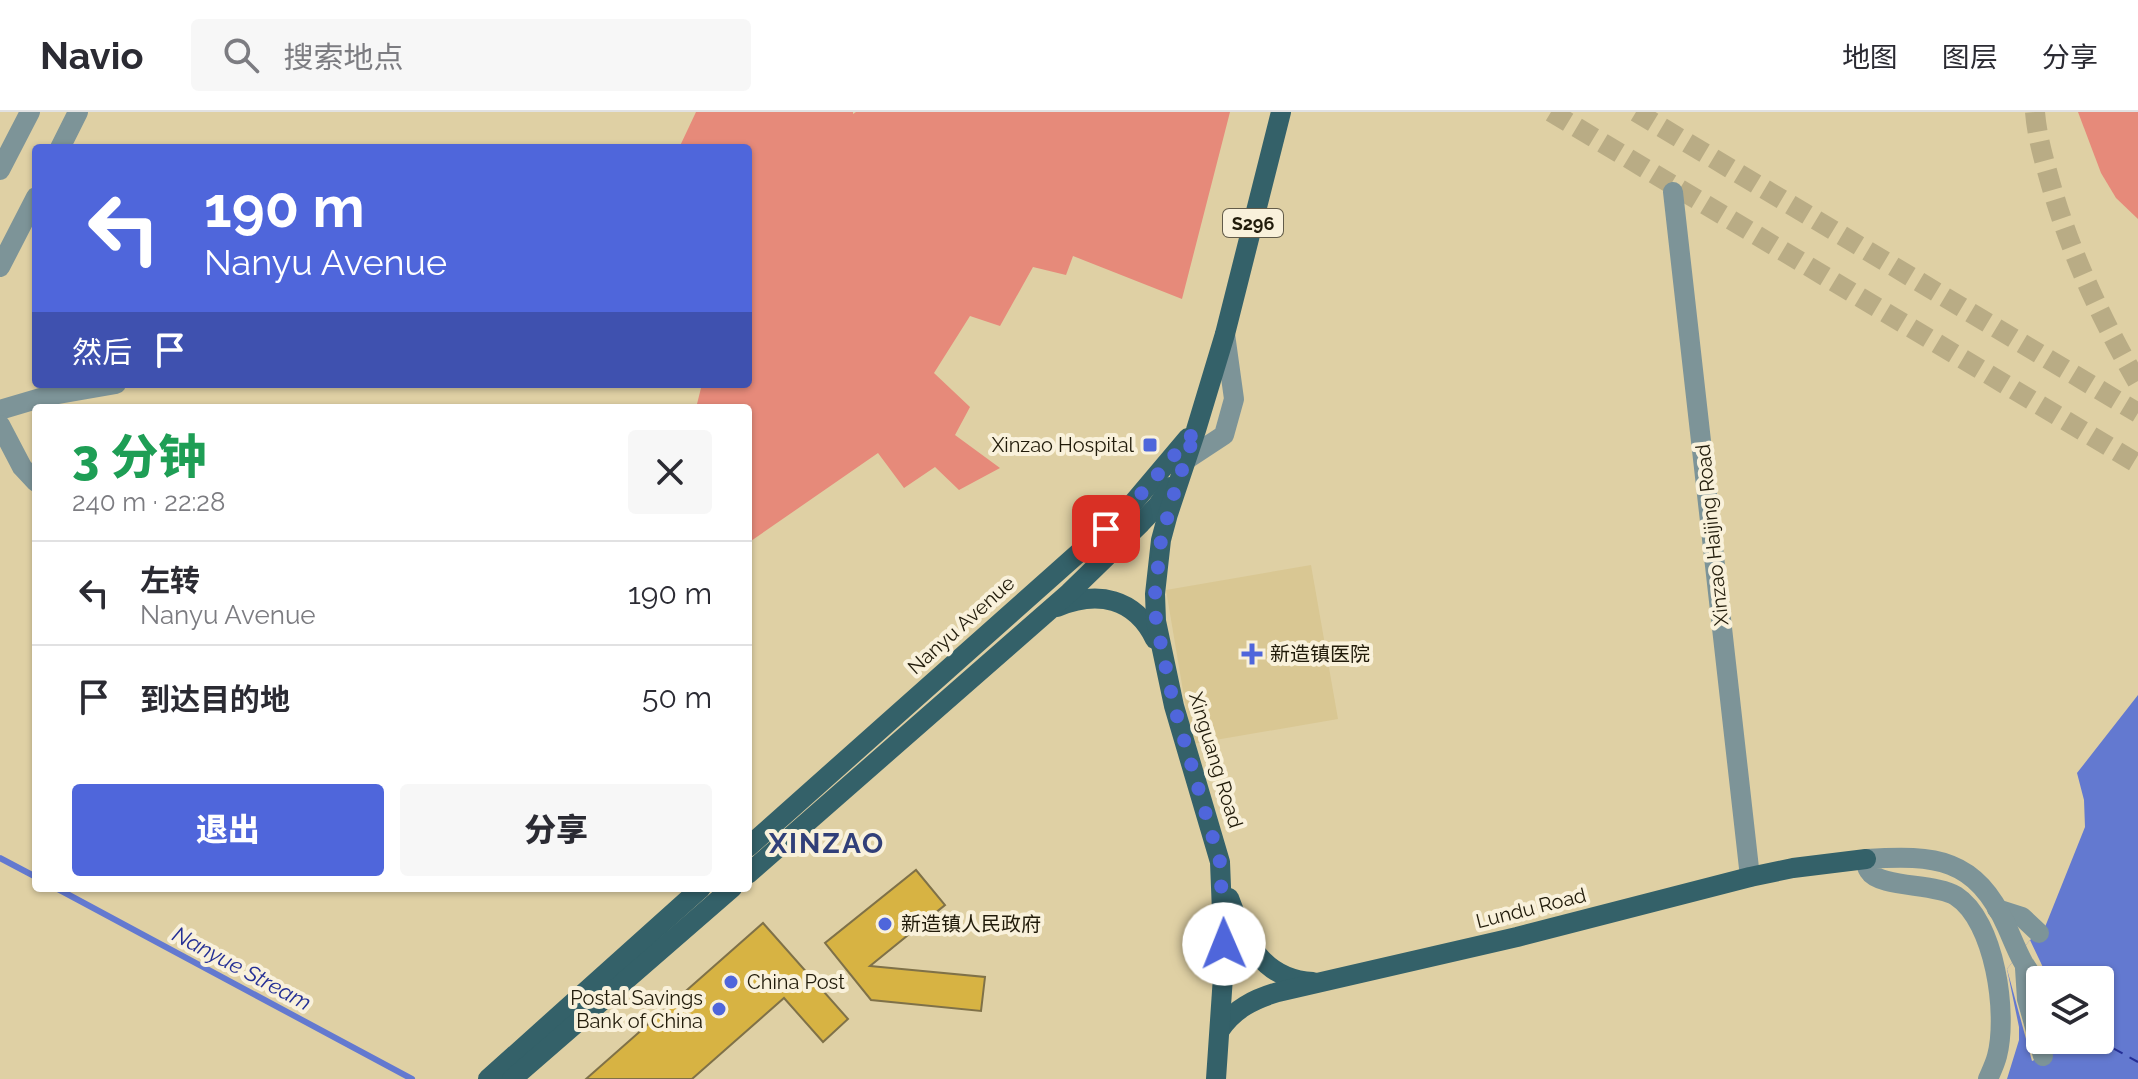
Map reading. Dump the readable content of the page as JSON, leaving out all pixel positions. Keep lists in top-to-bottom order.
{
  "streets": {
    "main road": [
      "S296",
      "Nanyu Avenue",
      "Xinguang Road",
      "Lundu Road"
    ],
    "street": ["Xinzao Haijing Road"]
  },
  "crossings": [
    ["S296", "Nanyu Avenue"],
    ["S296", "Xinguang Road"],
    ["Xinzao Haijing Road", "Lundu Road"],
    ["Xinguang Road", "Lundu Road"]
  ],
  "districts": ["XINZAO"],
  "water": ["Nanyue Stream"],
  "places": {
    "transit": ["Xinzao Hospital"],
    "health": ["新造镇医院"],
    "other": ["新造镇人民政府", "China Post", "Postal Savings Bank of China"]
  },
  "page": {
    "header": "Navio",
    "search": "搜索地点",
    "nav": ["地图", "图层", "分享"],
    "turn": ["190 m", "Nanyu Avenue"],
    "then": "然后",
    "heading": ["3 分钟", "240 m · 22:28"],
    "list": [
      {
        "name": "左转",
        "note": "Nanyu Avenue",
        "value": "190 m"
      },
      {
        "name": "到达目的地",
        "value": "50 m"
      }
    ],
    "buttons": ["退出", "分享"]
  }
}
